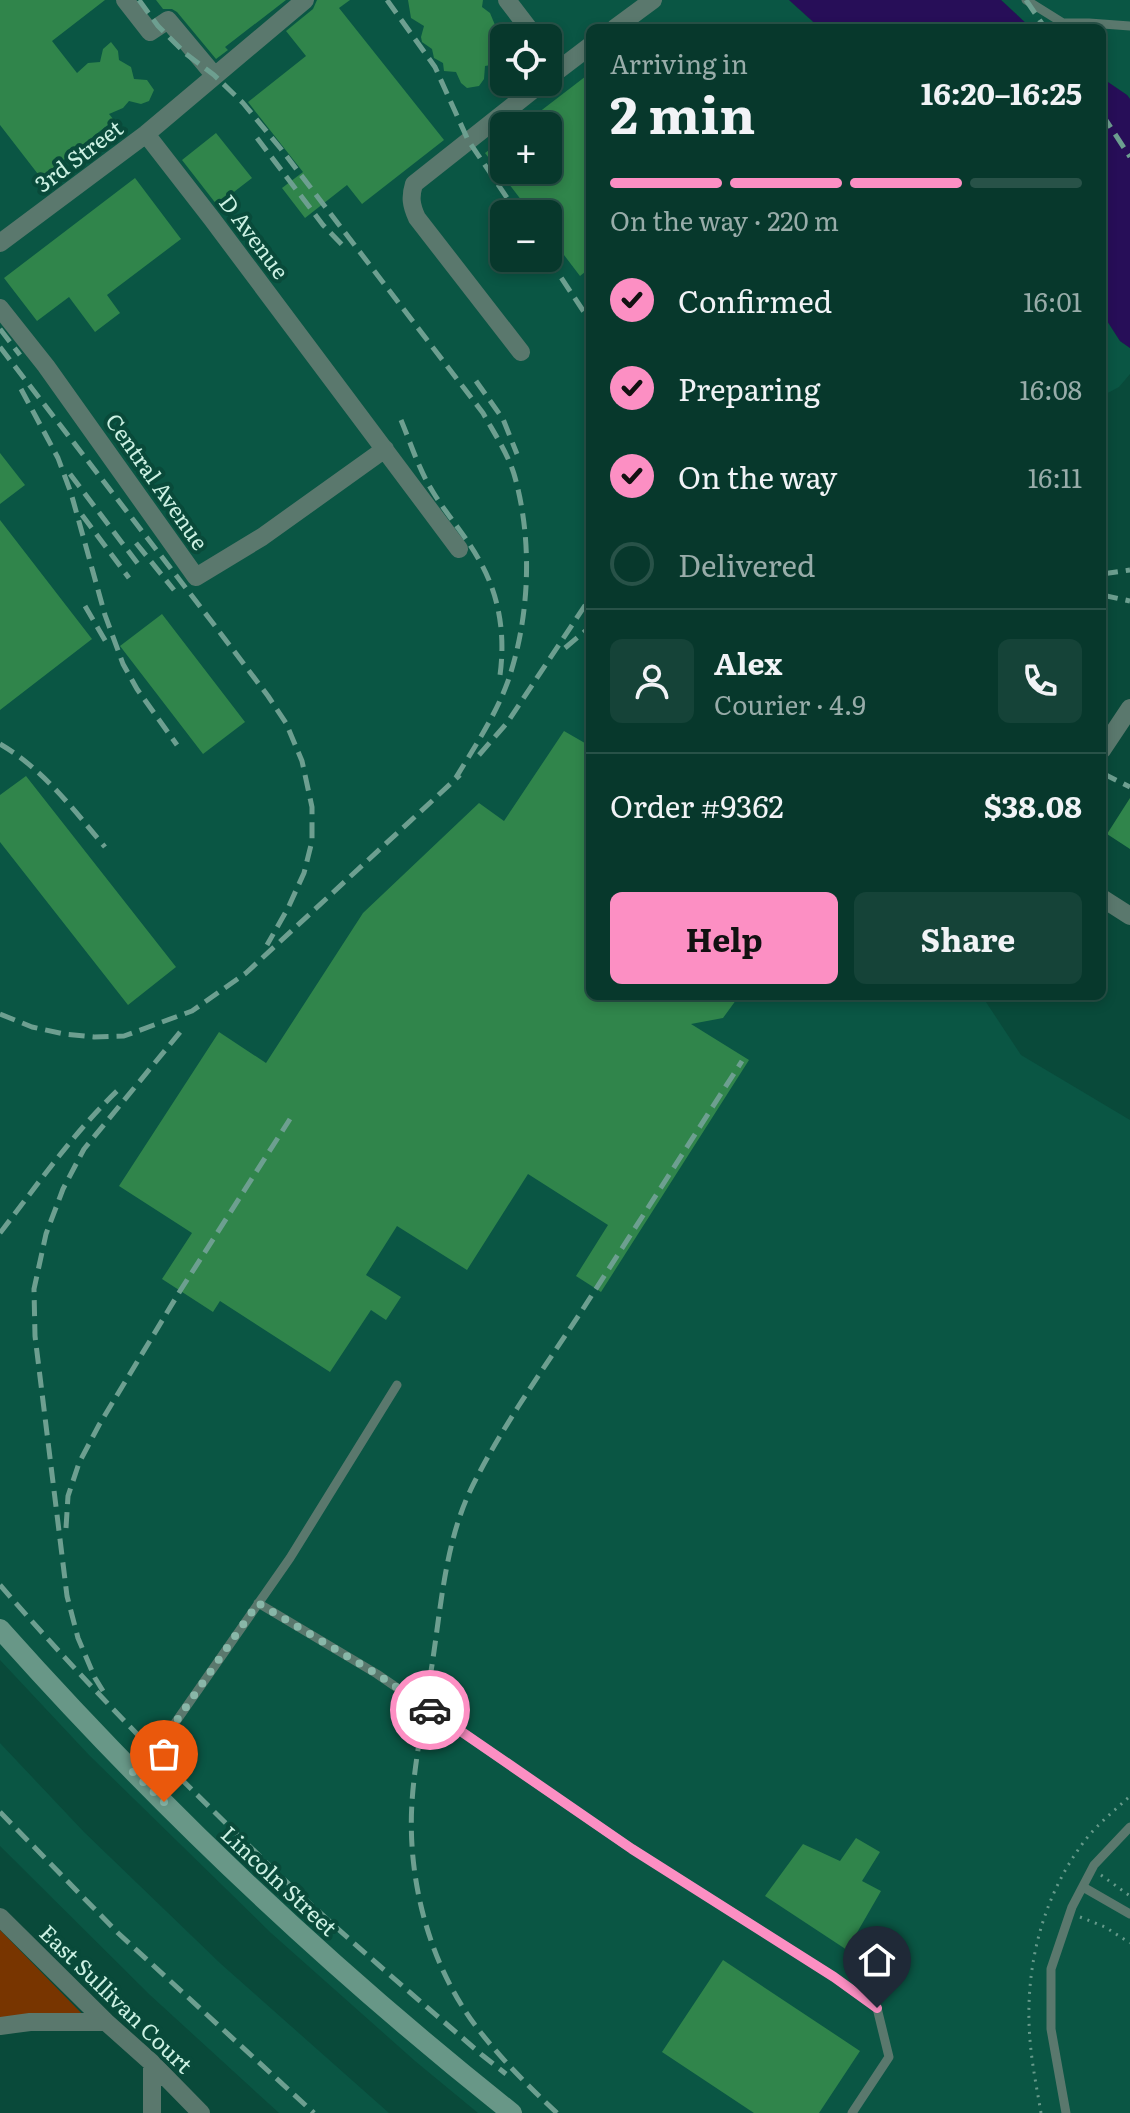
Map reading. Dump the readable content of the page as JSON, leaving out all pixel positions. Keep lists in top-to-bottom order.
{
  "streets": {
    "main road": ["Lincoln Street"],
    "street": [
      "3rd Street",
      "D Avenue",
      "Central Avenue",
      "East Sullivan Court"
    ]
  },
  "crossings": [
    ["3rd Street", "D Avenue"],
    ["D Avenue", "Central Avenue"]
  ],
  "page": {
    "map_buttons": ["+", "−"],
    "heading": ["2 min", "Arriving in", "16:20–16:25"],
    "panel": [
      "Alex",
      "Courier · 4.9",
      "Order #9362",
      "$38.08"
    ],
    "bar": "On the way · 220 m",
    "list": [
      ["Confirmed", "16:01"],
      ["Preparing", "16:08"],
      ["On the way", "16:11"],
      "Delivered"
    ],
    "buttons": ["Help", "Share"]
  }
}
